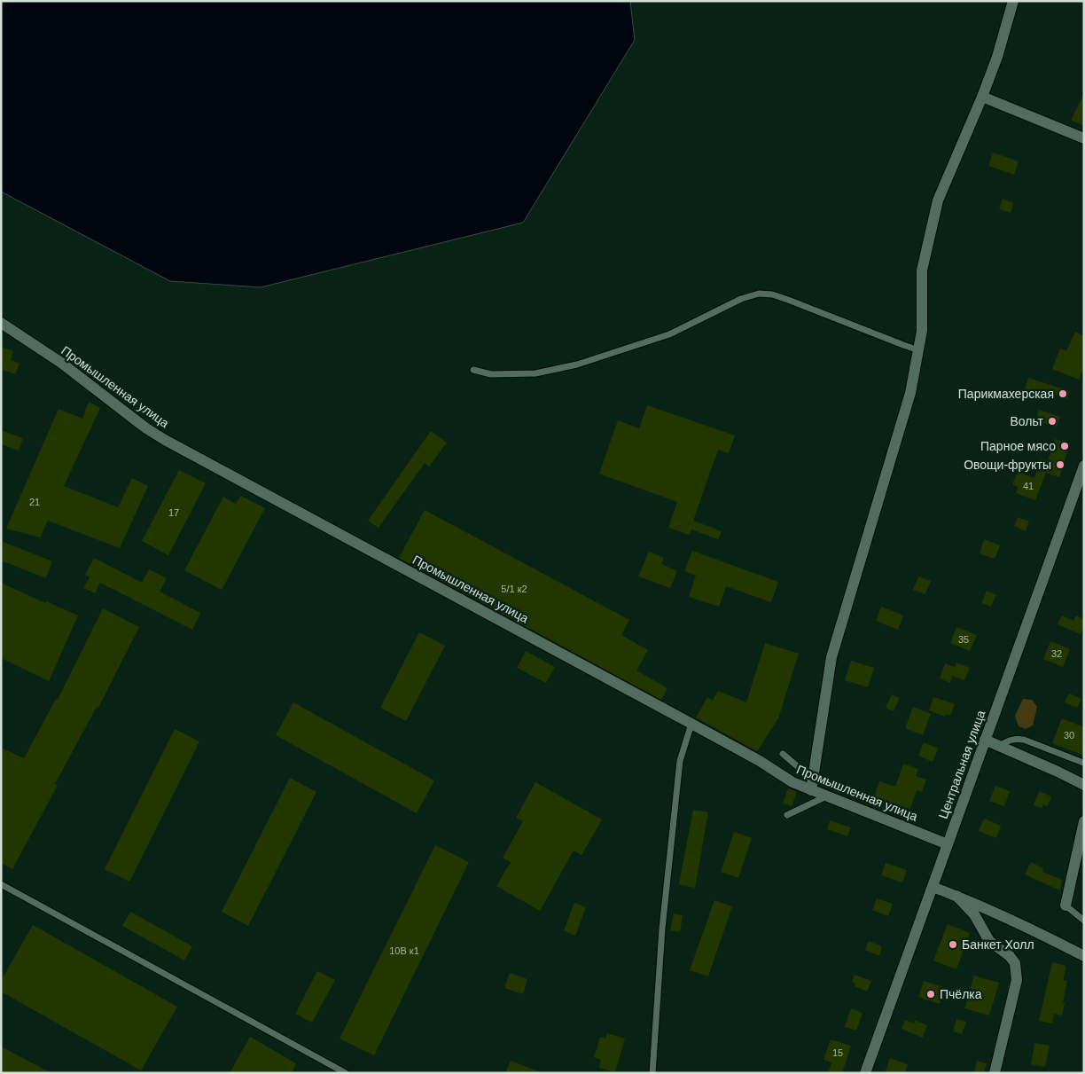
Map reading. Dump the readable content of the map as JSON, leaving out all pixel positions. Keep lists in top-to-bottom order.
{
  "streets": {
    "street": ["Промышленная улица", "Центральная улица"]
  },
  "crossings": [
    ["Промышленная улица", "Центральная улица"]
  ],
  "places": [
    "Парикмахерская",
    "Вольт",
    "Парное мясо",
    "Овощи-фрукты",
    "Банкет Холл",
    "Пчёлка"
  ],
  "house_numbers": [
    "41",
    "21",
    "17",
    "5/1 к2",
    "35",
    "32",
    "30",
    "10В к1",
    "15"
  ]
}
